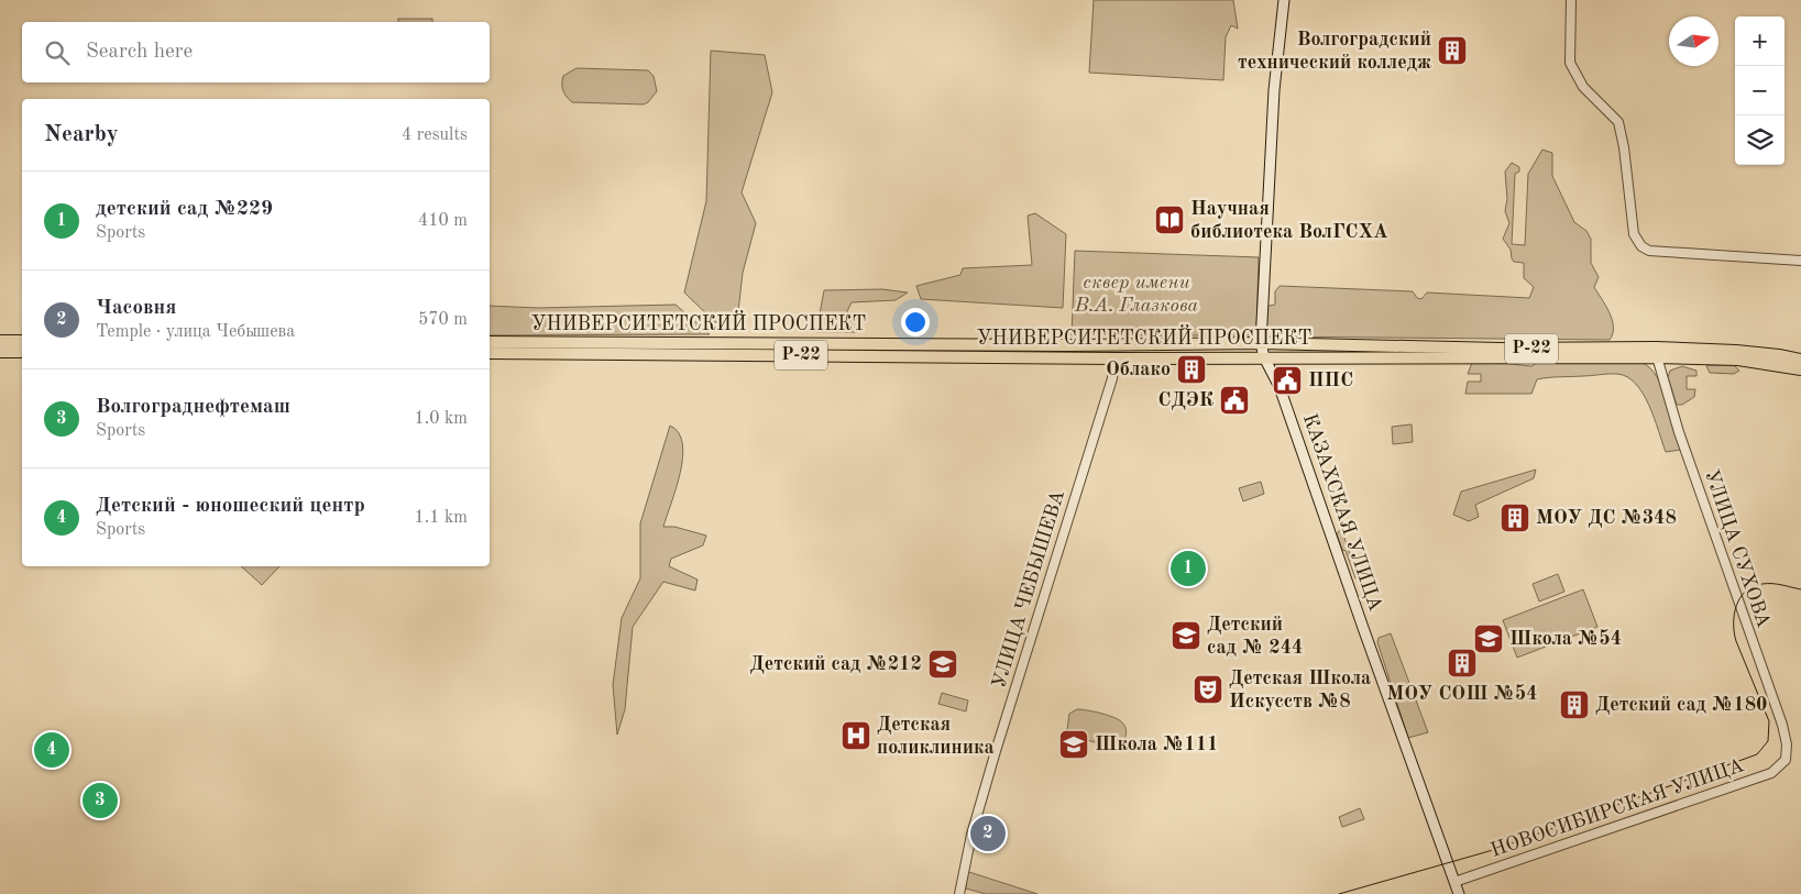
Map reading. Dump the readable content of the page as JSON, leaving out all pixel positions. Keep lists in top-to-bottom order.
{
  "streets": {
    "highway": ["УНИВЕРСИТЕТСКИЙ ПРОСПЕКТ", "Р-22"],
    "main road": ["КАЗАХСКАЯ УЛИЦА"],
    "street": ["УЛИЦА СУХОВА", "УЛИЦА ЧЕБЫШЕВА", "НОВОСИБИРСКАЯ УЛИЦА"]
  },
  "crossings": [
    ["УНИВЕРСИТЕТСКИЙ ПРОСПЕКТ", "КАЗАХСКАЯ УЛИЦА"],
    ["УНИВЕРСИТЕТСКИЙ ПРОСПЕКТ", "УЛИЦА СУХОВА"],
    ["УНИВЕРСИТЕТСКИЙ ПРОСПЕКТ", "УЛИЦА ЧЕБЫШЕВА"],
    ["КАЗАХСКАЯ УЛИЦА", "НОВОСИБИРСКАЯ УЛИЦА"],
    ["УЛИЦА СУХОВА", "НОВОСИБИРСКАЯ УЛИЦА"]
  ],
  "parks": ["сквер имени В.А. Глазкова"],
  "places": {
    "building": [
      "Волгоградский технический колледж",
      "Облако",
      "МОУ ДС №348",
      "МОУ СОШ №54",
      "Детский сад №180"
    ],
    "library": ["Научная библиотека ВолГСХА"],
    "public building": ["ППС", "СДЭК"],
    "school or university": [
      "Детский сад № 244",
      "Школа №54",
      "Детский сад №212",
      "Школа №111"
    ],
    "theatre": ["Детская Школа Искусств №8"],
    "hospital": ["Детская поликлиника"]
  },
  "north": "right",
  "page": {
    "map_buttons": ["+", "−"],
    "search": "Search here",
    "heading": ["Nearby", "4 results"],
    "list": [
      {
        "mark": "1",
        "name": "детский сад №229",
        "note": "Sports",
        "value": "410 m"
      },
      {
        "mark": "2",
        "name": "Часовня",
        "note": "Temple · улица Чебышева",
        "value": "570 m"
      },
      {
        "mark": "3",
        "name": "Волгограднефтемаш",
        "note": "Sports",
        "value": "1.0 km"
      },
      {
        "mark": "4",
        "name": "Детский - юношеский центр",
        "note": "Sports",
        "value": "1.1 km"
      }
    ],
    "pins": [
      "1",
      "4",
      "3",
      "2"
    ]
  }
}
